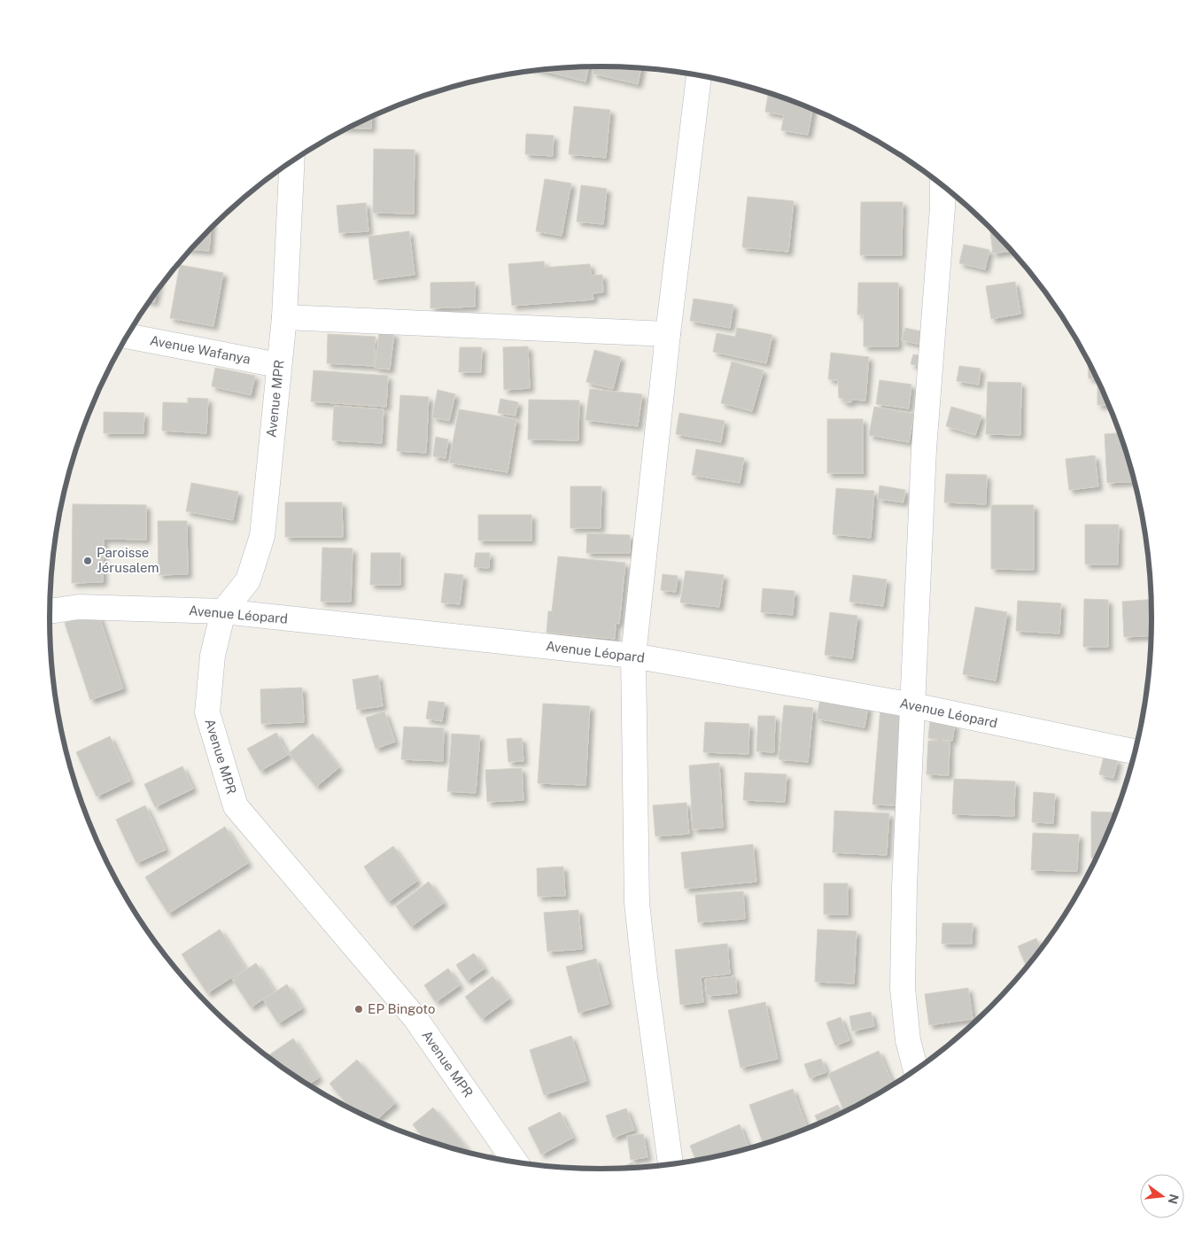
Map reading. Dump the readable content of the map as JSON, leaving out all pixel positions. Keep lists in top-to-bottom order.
{
  "streets": {
    "street": ["Avenue Wafanya", "Avenue MPR", "Avenue Léopard"]
  },
  "crossings": [
    ["Avenue Wafanya", "Avenue MPR"],
    ["Avenue MPR", "Avenue Léopard"]
  ],
  "places": ["Paroisse Jérusalem", "EP Bingoto"],
  "north": "right"
}
